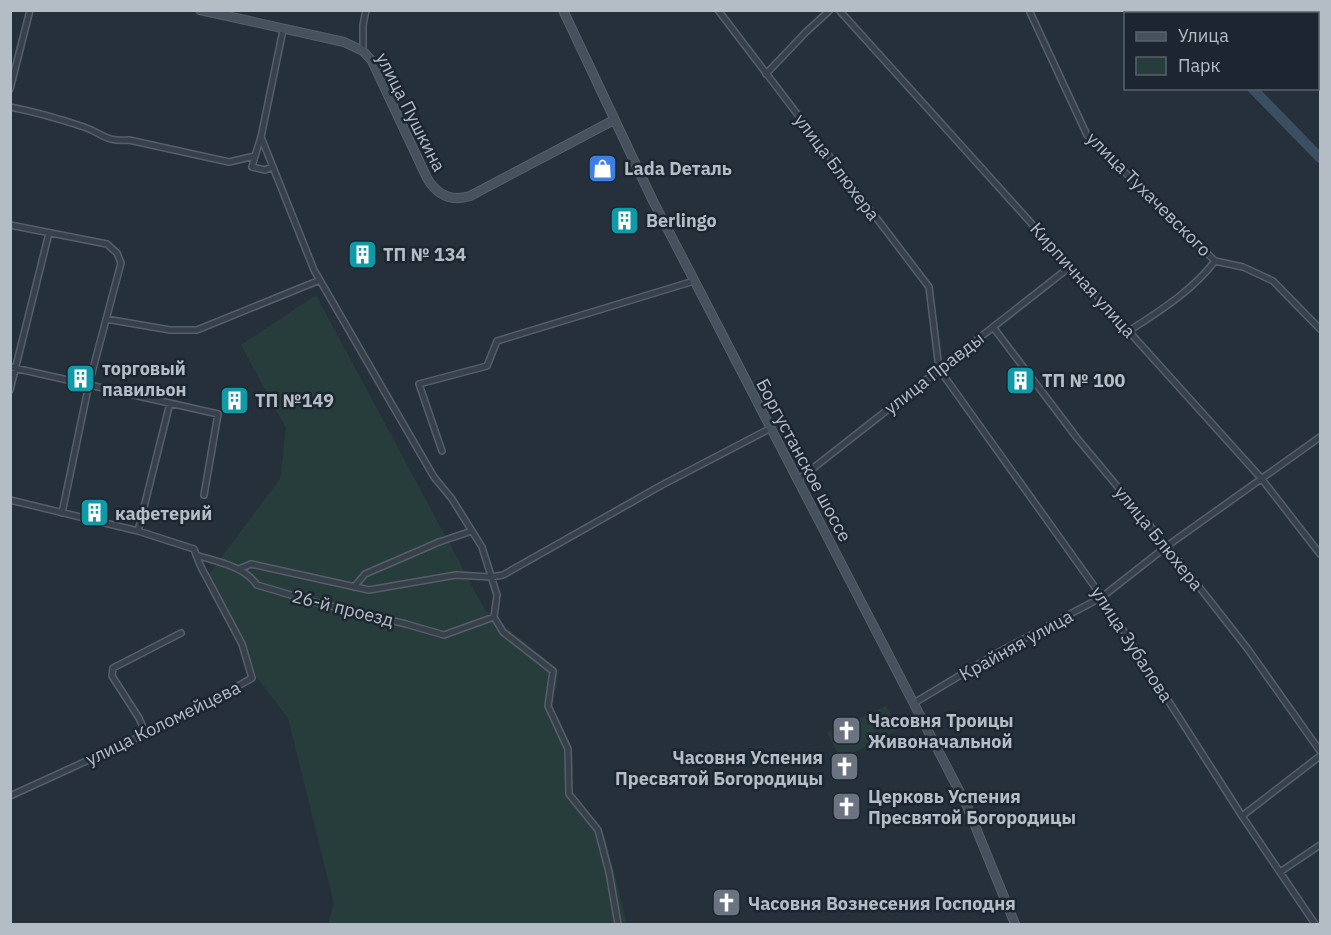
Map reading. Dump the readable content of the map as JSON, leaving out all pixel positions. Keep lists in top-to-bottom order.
{
  "streets": {
    "street": [
      "улица Пушкина",
      "улица Блюхера",
      "улица Тухачевского",
      "Кирпичная улица",
      "улица Правды",
      "Боргустанское шоссе",
      "26-й проезд",
      "улица Зубалова",
      "Крайняя улица",
      "улица Коломейцева"
    ]
  },
  "crossings": [
    ["улица Пушкина", "Боргустанское шоссе"],
    ["улица Блюхера", "улица Правды"],
    ["улица Блюхера", "улица Зубалова"],
    ["улица Блюхера", "Крайняя улица"],
    ["Кирпичная улица", "улица Правды"],
    ["Кирпичная улица", "Крайняя улица"],
    ["улица Правды", "Боргустанское шоссе"],
    ["улица Правды", "улица Зубалова"],
    ["Боргустанское шоссе", "Крайняя улица"],
    ["26-й проезд", "улица Коломейцева"],
    ["улица Зубалова", "Крайняя улица"]
  ],
  "places": {
    "shop": ["Lada Dеталь"],
    "building": [
      "Berlingo",
      "ТП № 134",
      "торговый павильон",
      "ТП № 100",
      "ТП №149",
      "кафетерий"
    ],
    "church": [
      "Часовня Троицы Живоначальной",
      "Часовня Успения Пресвятой Богородицы",
      "Церковь Успения Пресвятой Богородицы",
      "Часовня Вознесения Господня"
    ]
  },
  "legend": ["Улица", "Парк"]
}
